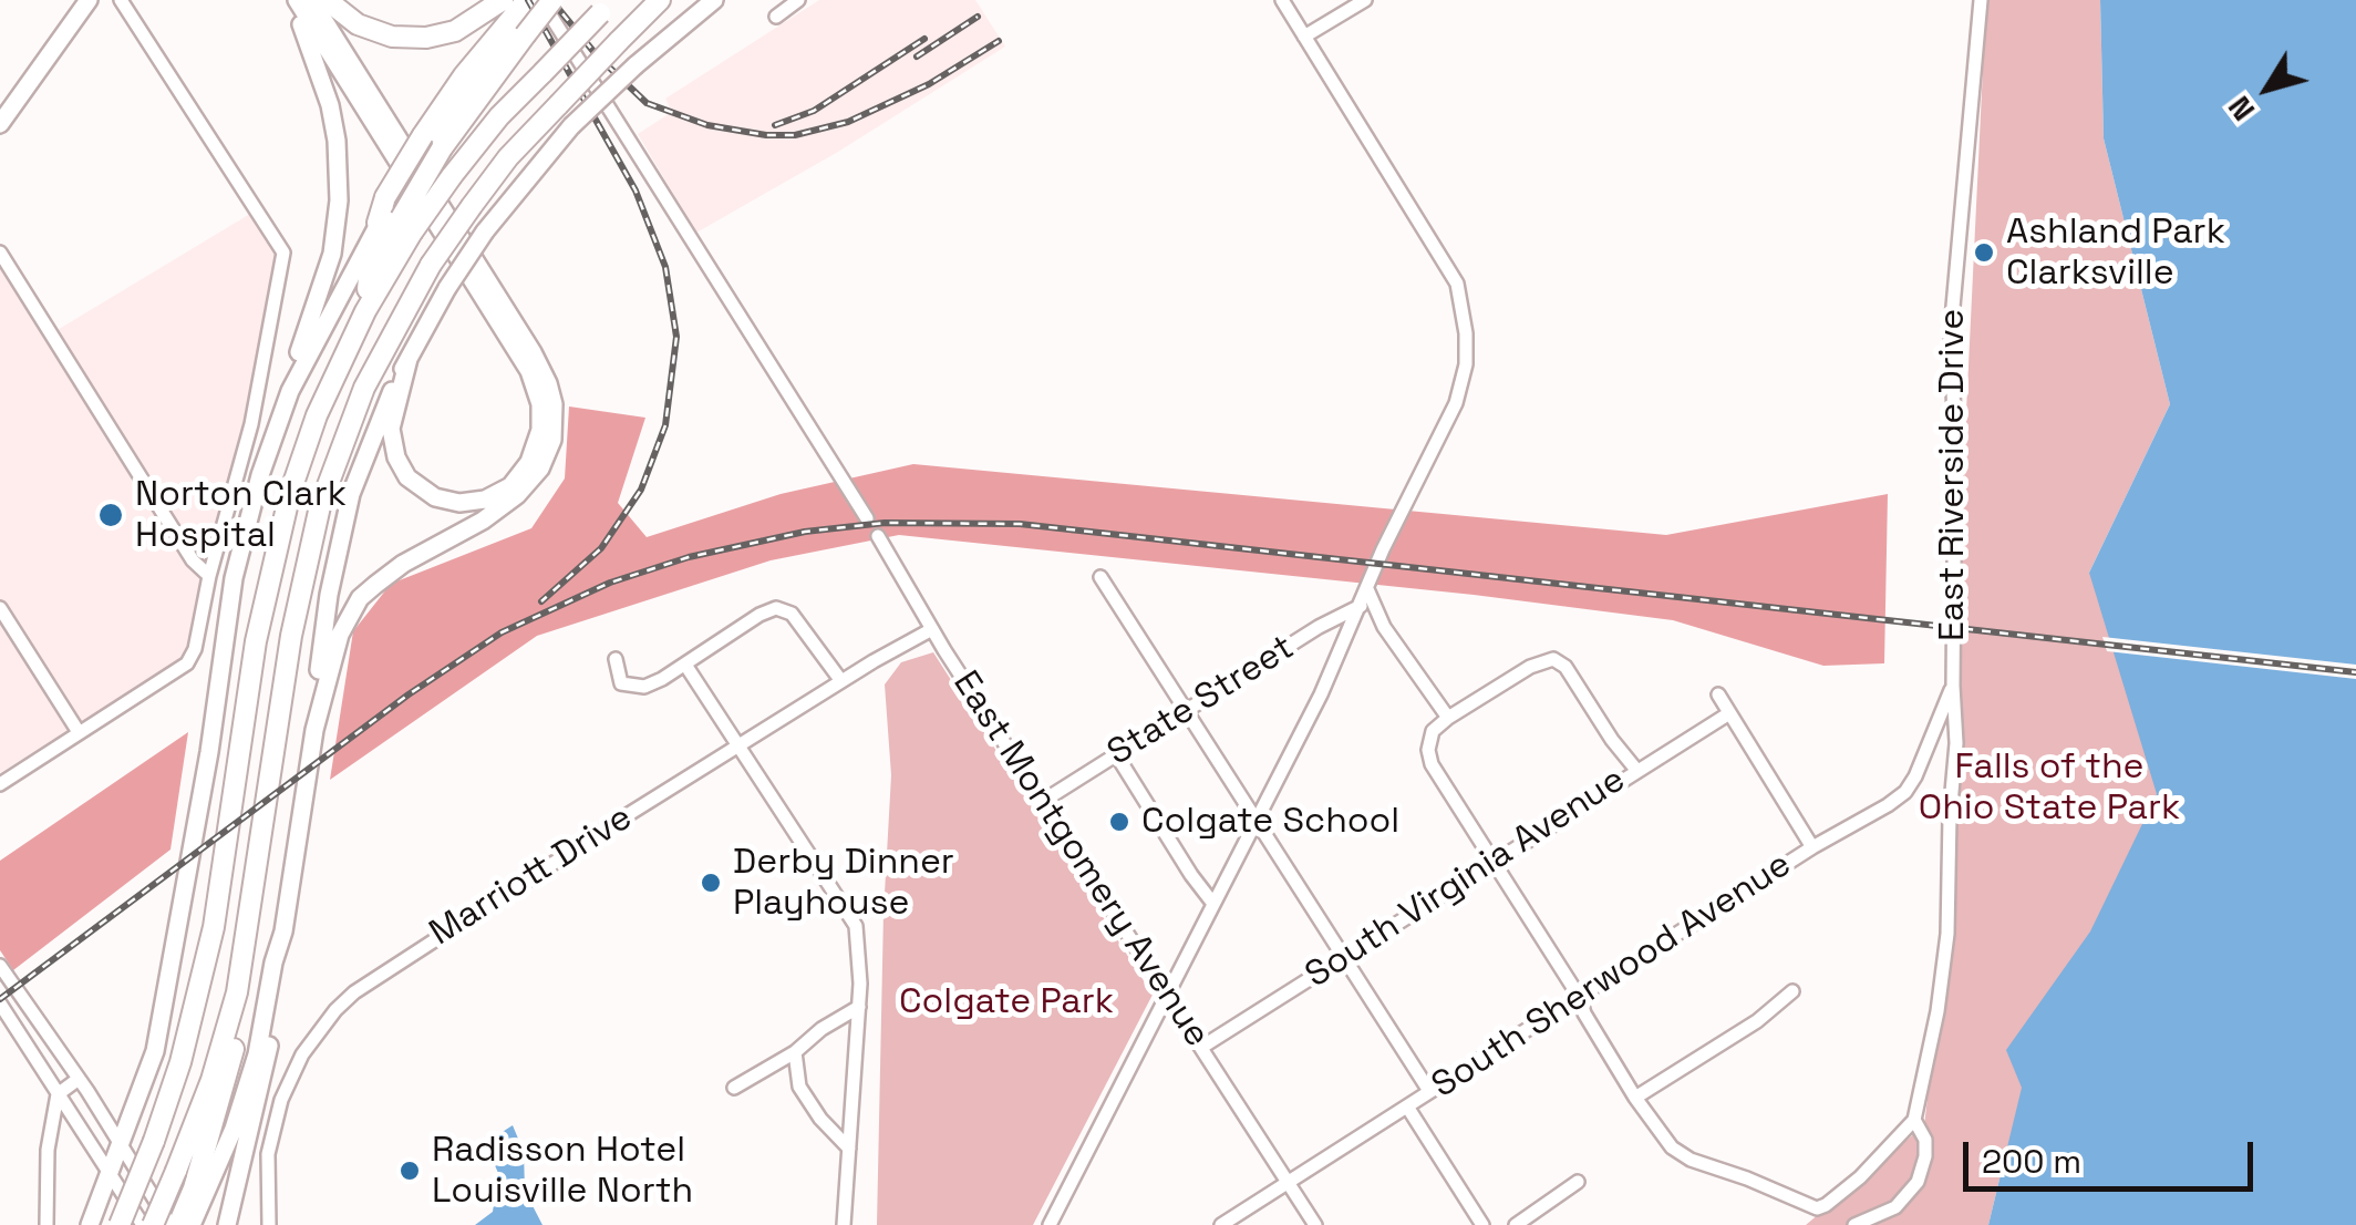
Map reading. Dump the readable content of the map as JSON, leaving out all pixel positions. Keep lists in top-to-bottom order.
{
  "streets": {
    "street": [
      "East Riverside Drive",
      "State Street",
      "East Montgomery Avenue",
      "Marriott Drive",
      "South Virginia Avenue",
      "South Sherwood Avenue"
    ]
  },
  "crossings": [
    ["East Riverside Drive", "South Sherwood Avenue"],
    ["State Street", "East Montgomery Avenue"],
    ["East Montgomery Avenue", "Marriott Drive"],
    ["East Montgomery Avenue", "South Virginia Avenue"],
    ["East Montgomery Avenue", "South Sherwood Avenue"]
  ],
  "parks": ["Falls of the Ohio State Park", "Colgate Park"],
  "places": [
    "Ashland Park Clarksville",
    "Norton Clark Hospital",
    "Colgate School",
    "Derby Dinner Playhouse",
    "Radisson Hotel Louisville North"
  ],
  "scale_bar": "200 m",
  "north": "bottom left"
}
